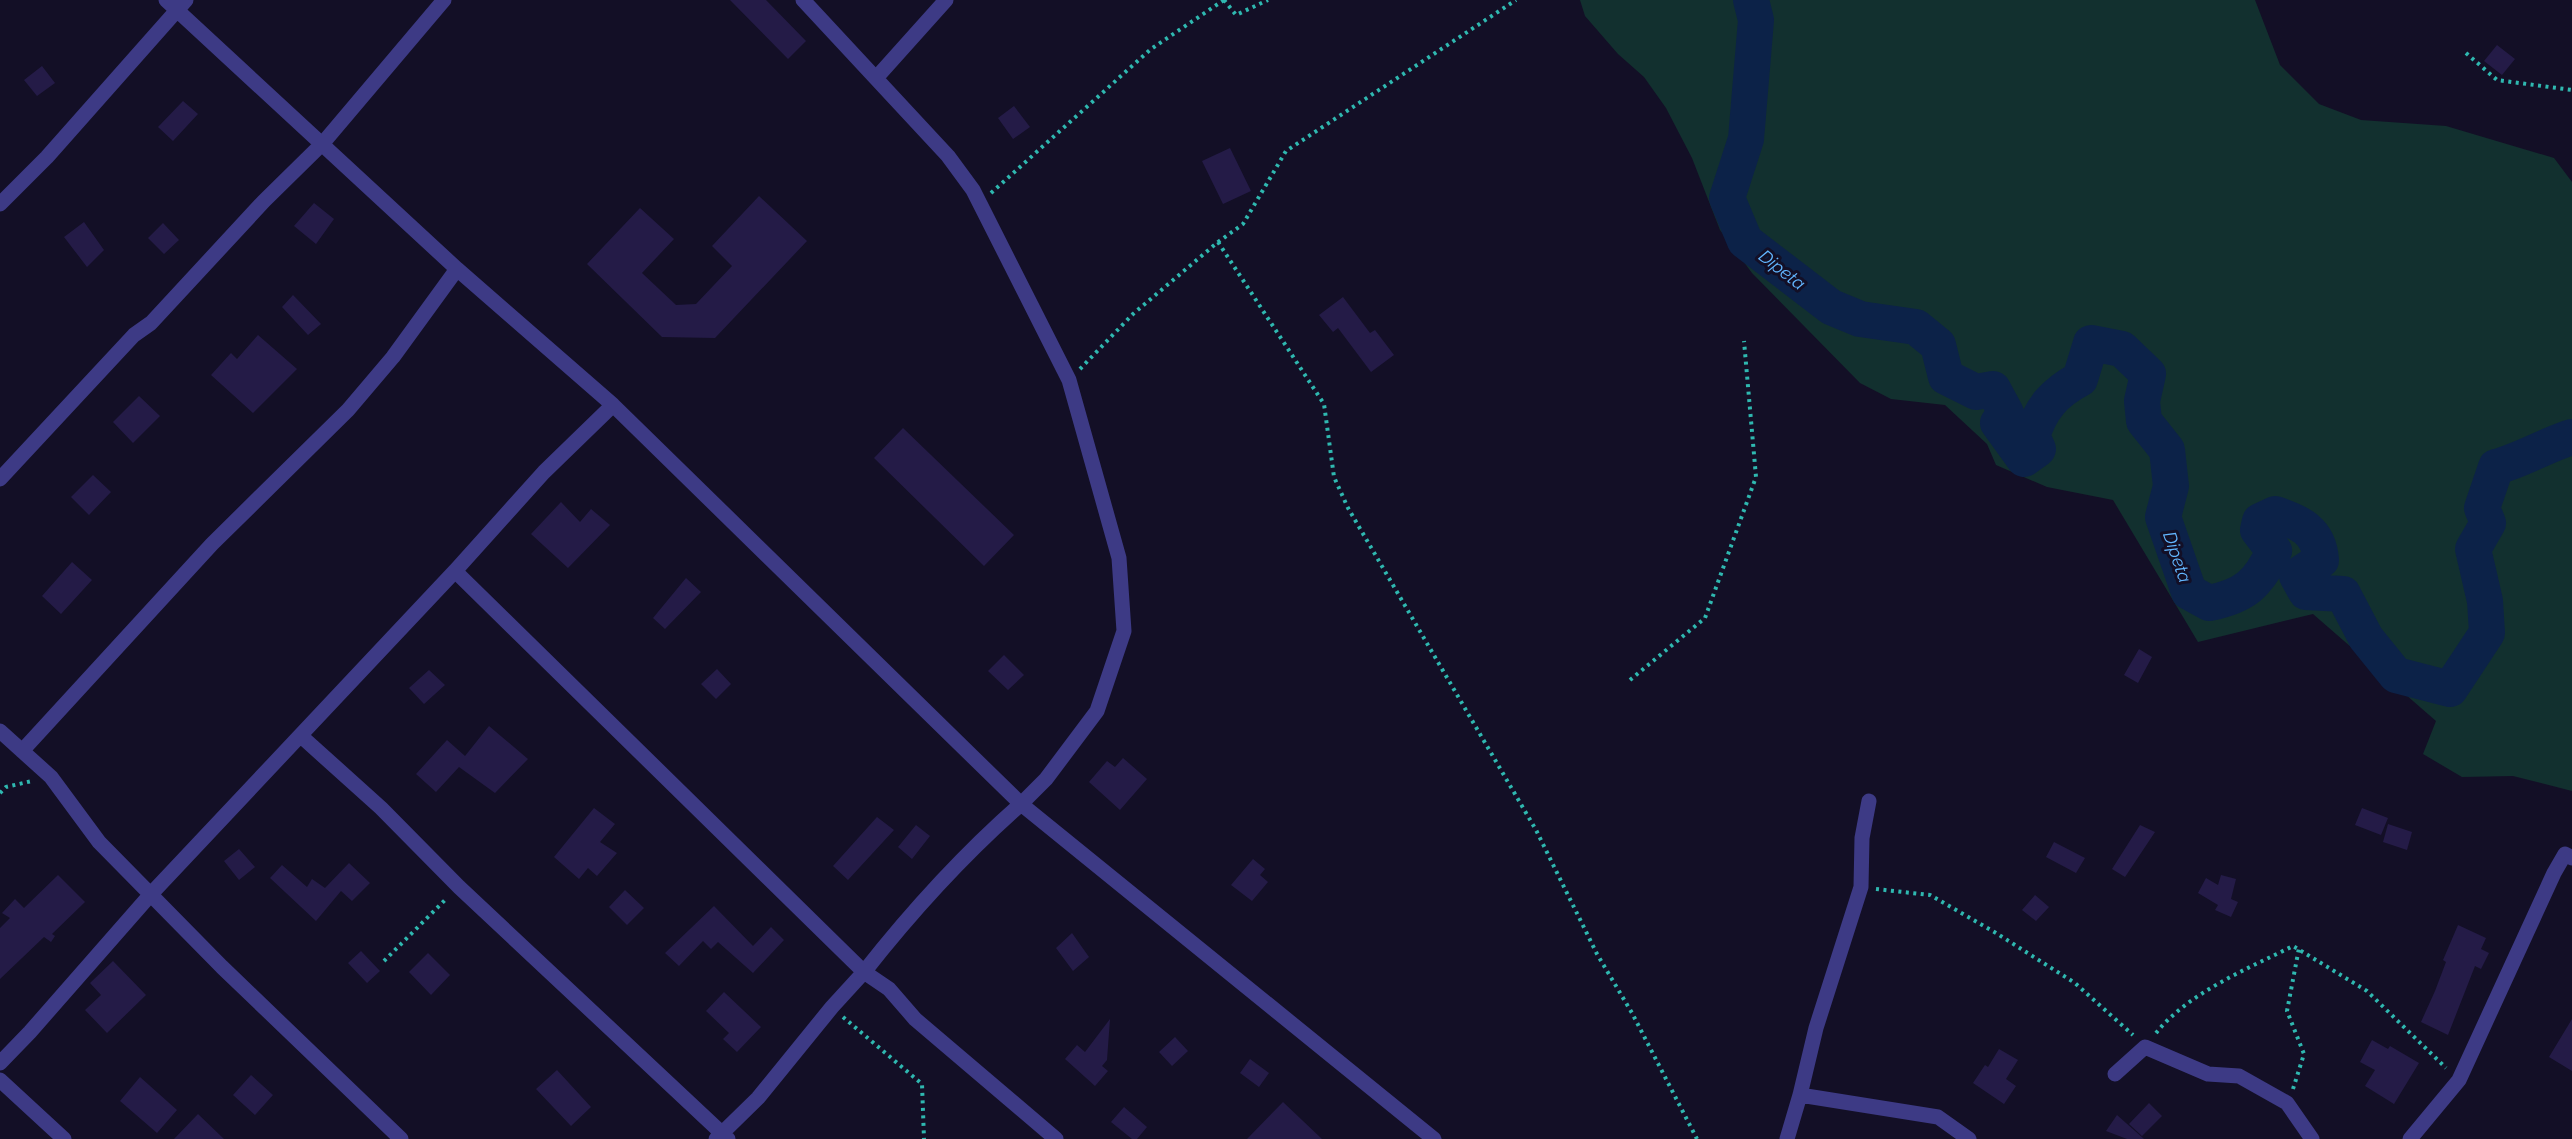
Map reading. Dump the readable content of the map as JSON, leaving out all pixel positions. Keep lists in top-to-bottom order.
{
  "water": ["Dipeta"]
}
